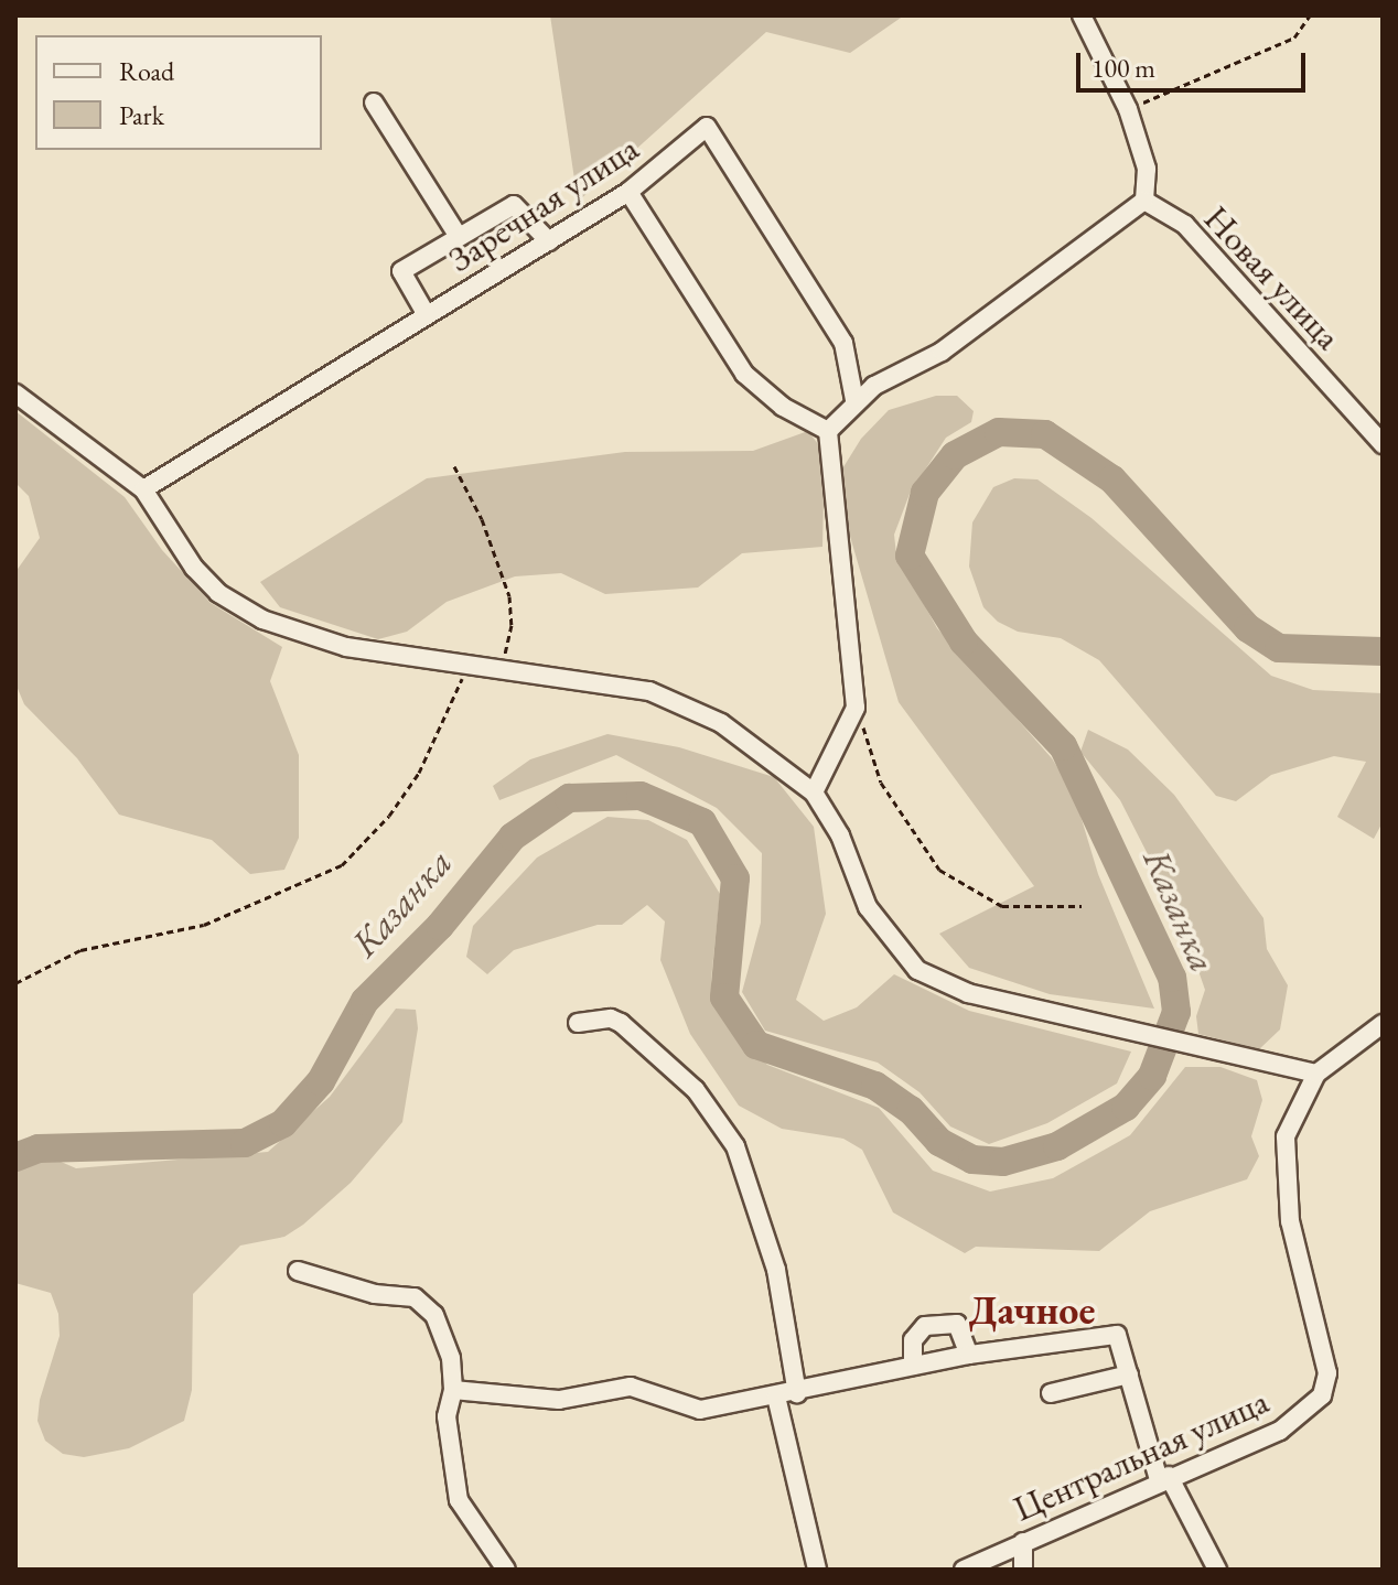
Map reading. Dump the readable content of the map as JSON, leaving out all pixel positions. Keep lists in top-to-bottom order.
{
  "streets": {
    "street": ["Заречная улица", "Новая улица", "Центральная улица"]
  },
  "districts": ["Дачное"],
  "water": ["Казанка"],
  "legend": ["Road", "Park"],
  "scale_bar": "100 m"
}
